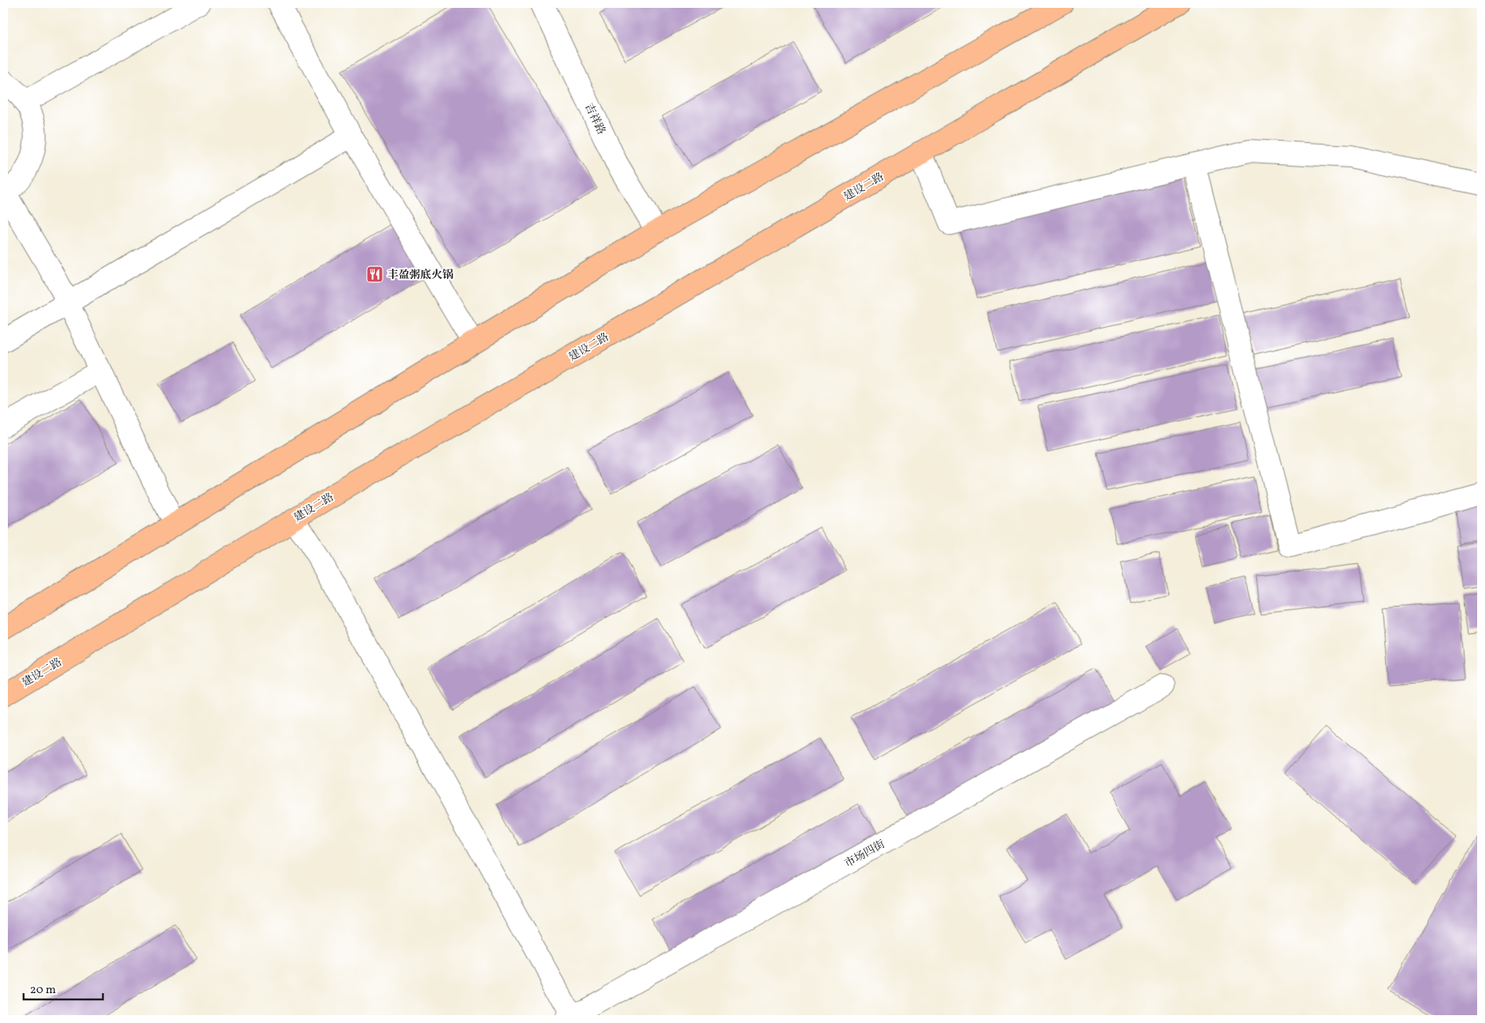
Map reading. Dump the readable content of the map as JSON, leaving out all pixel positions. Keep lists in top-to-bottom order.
{
  "streets": {
    "main road": ["建设二路"],
    "street": ["吉祥路", "市场四街"]
  },
  "places": {
    "restaurant": ["丰盈粥底火锅"]
  },
  "scale_bar": "20 m"
}
